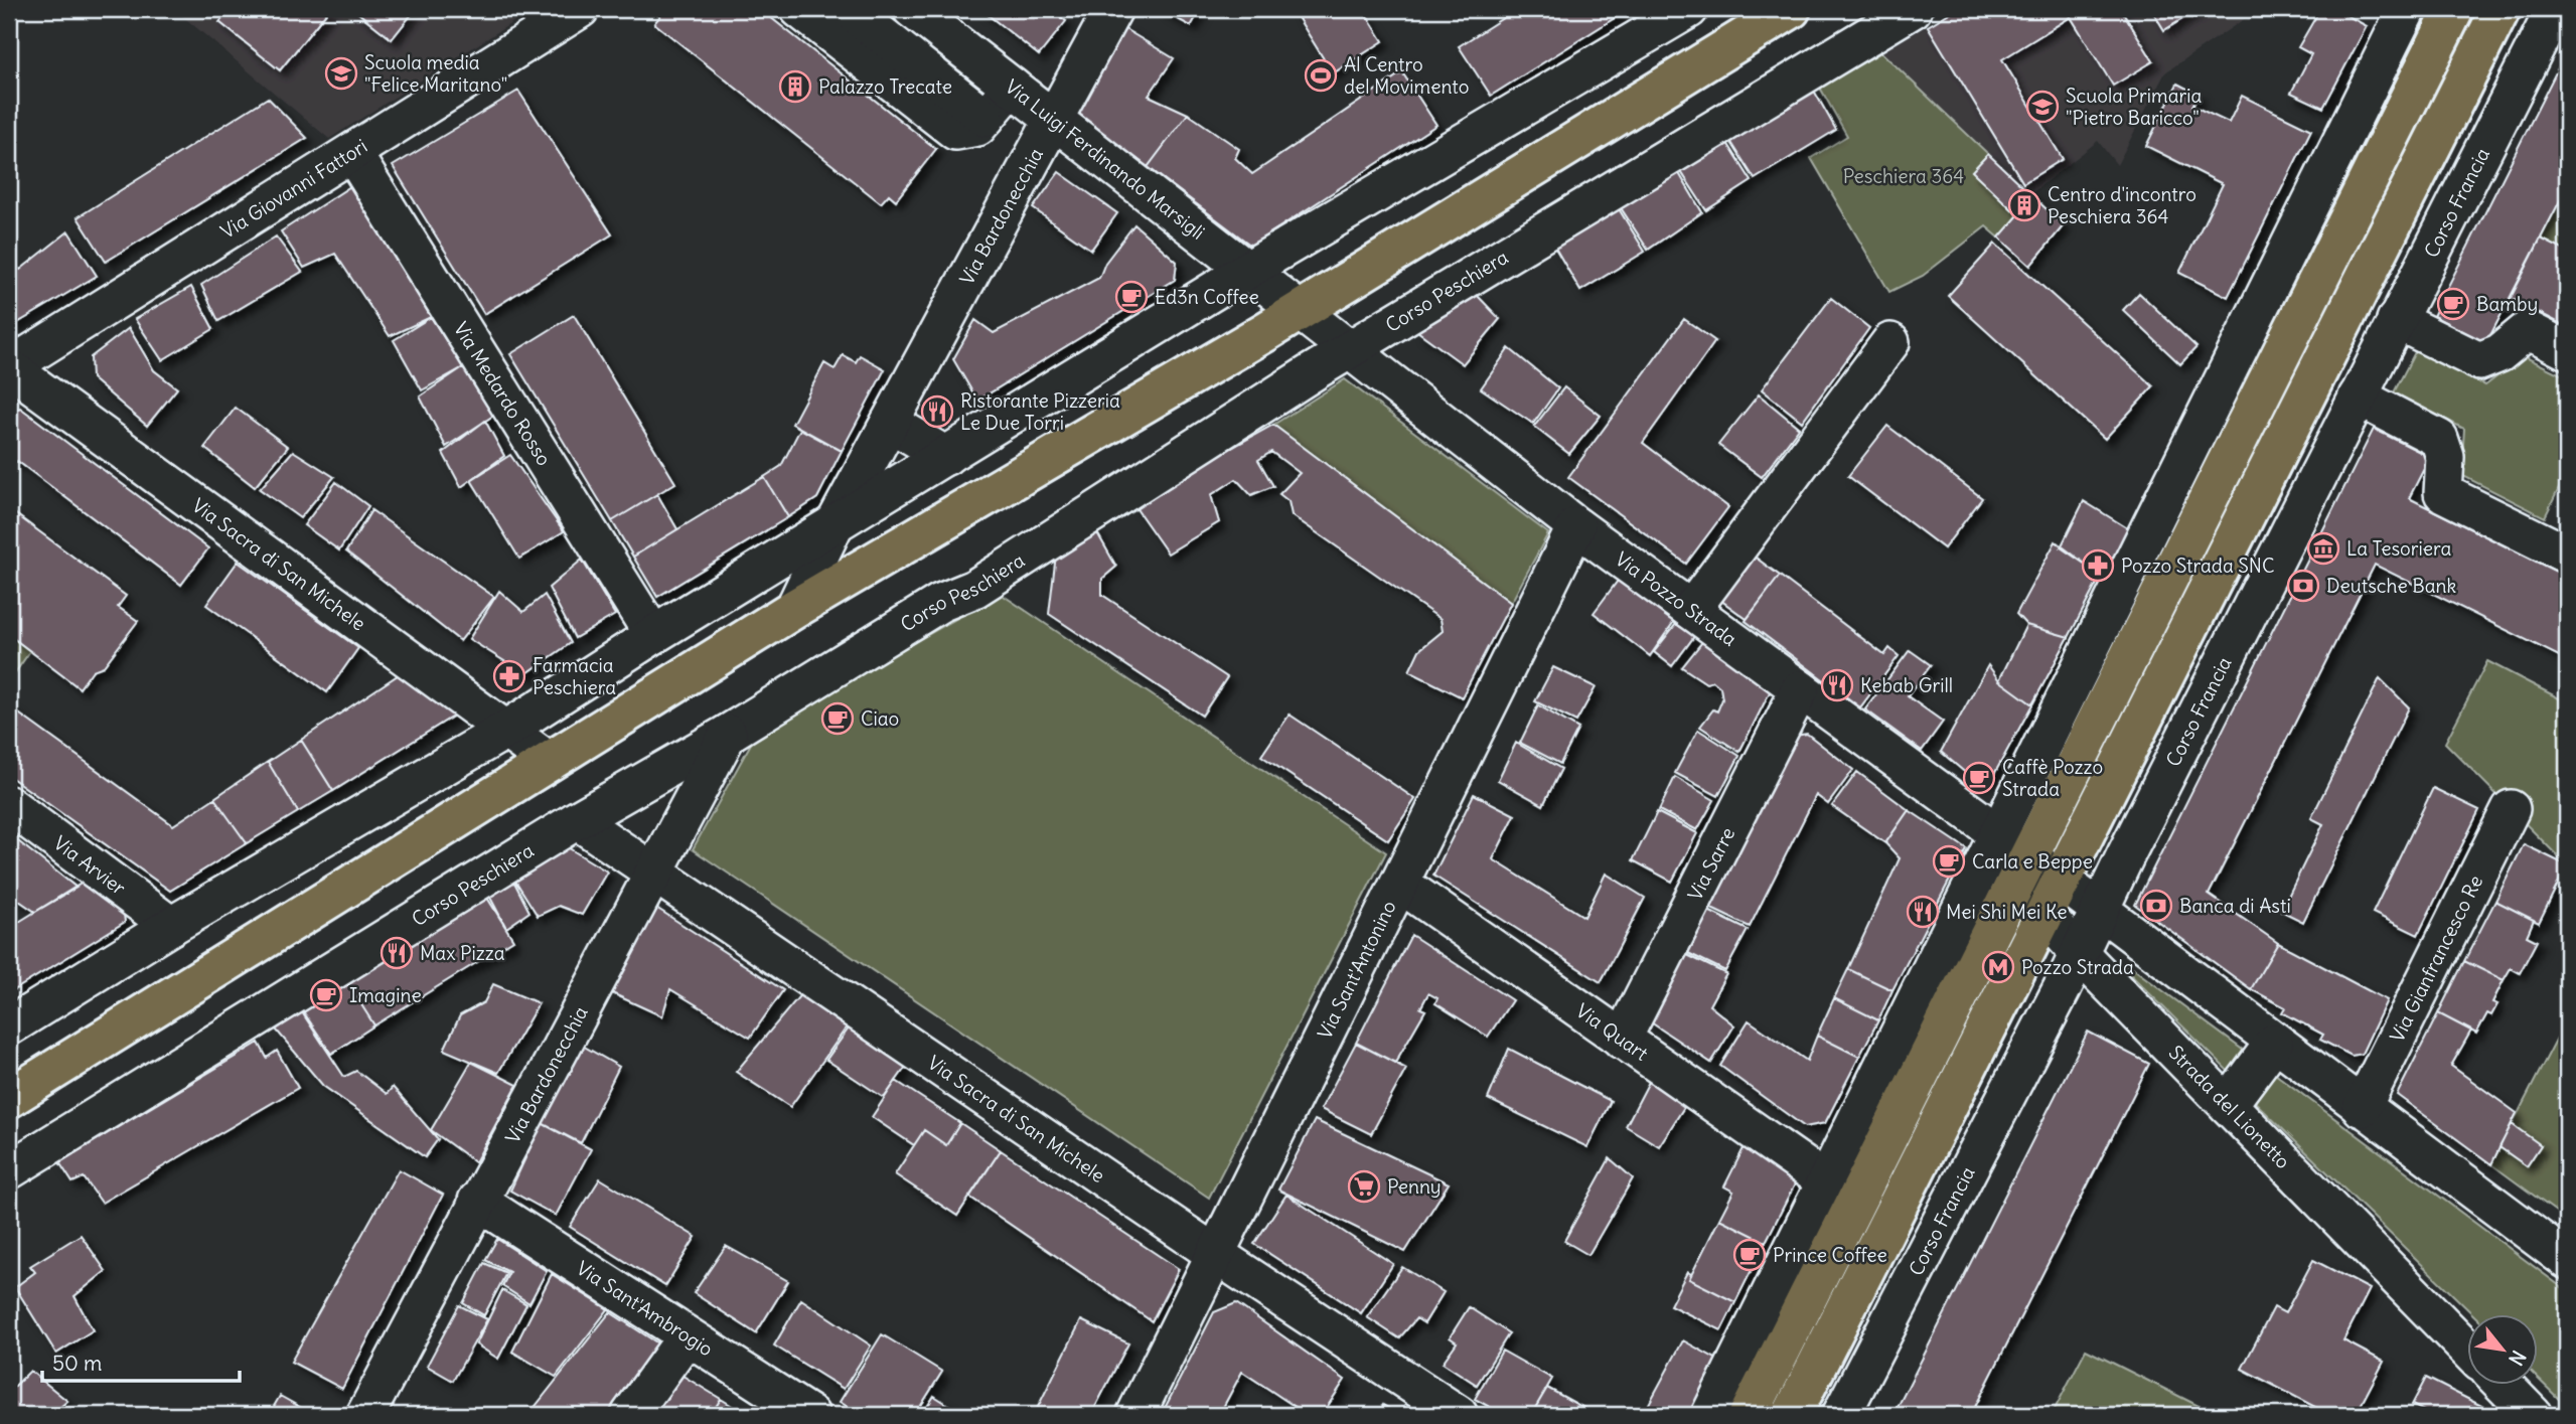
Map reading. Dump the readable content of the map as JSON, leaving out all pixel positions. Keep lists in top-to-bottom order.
{
  "streets": {
    "street": [
      "Via Luigi Ferdinando Marsigli",
      "Via Giovanni Fattori",
      "Corso Francia",
      "Via Bardonecchia",
      "Corso Peschiera",
      "Via Medardo Rosso",
      "Via Sacra di San Michele",
      "Via Pozzo Strada",
      "Via Sarre",
      "Via Arvier",
      "Via Gianfrancesco Re",
      "Via Sant'Antonino",
      "Via Quart",
      "Strada del Lionetto",
      "Via Sant'Ambrogio"
    ]
  },
  "crossings": [
    ["Via Luigi Ferdinando Marsigli", "Via Bardonecchia"],
    ["Via Luigi Ferdinando Marsigli", "Via Pozzo Strada"],
    ["Via Giovanni Fattori", "Via Medardo Rosso"],
    ["Via Giovanni Fattori", "Via Sacra di San Michele"],
    ["Corso Francia", "Strada del Lionetto"],
    ["Via Bardonecchia", "Corso Peschiera"],
    ["Via Bardonecchia", "Via Sacra di San Michele"],
    ["Via Bardonecchia", "Via Sant'Ambrogio"],
    ["Corso Peschiera", "Via Sacra di San Michele"],
    ["Corso Peschiera", "Via Pozzo Strada"],
    ["Via Sacra di San Michele", "Via Sant'Antonino"],
    ["Via Pozzo Strada", "Via Sarre"],
    ["Via Pozzo Strada", "Via Sant'Antonino"],
    ["Via Pozzo Strada", "Strada del Lionetto"],
    ["Via Sarre", "Via Quart"],
    ["Via Sant'Antonino", "Via Quart"]
  ],
  "parks": ["Peschiera 364"],
  "places": {
    "school or university": ["Scuola media \"Felice Maritano\"", "Scuola Primaria \"Pietro Baricco\""],
    "sports": ["Al Centro del Movimento"],
    "building": ["Palazzo Trecate", "Centro d'incontro Peschiera 364"],
    "cafe": [
      "Ed3n Coffee",
      "Bamby",
      "Ciao",
      "Caffè Pozzo Strada",
      "Carla e Beppe",
      "Imagine",
      "Prince Coffee"
    ],
    "restaurant": [
      "Ristorante Pizzeria Le Due Torri",
      "Kebab Grill",
      "Mei Shi Mei Ke",
      "Max Pizza"
    ],
    "museum": ["La Tesoriera"],
    "pharmacy": ["Pozzo Strada SNC", "Farmacia Peschiera"],
    "bank": ["Deutsche Bank", "Banca di Asti"],
    "metro station": ["Pozzo Strada"],
    "supermarket": ["Penny"]
  },
  "scale_bar": "50 m",
  "north": "bottom right"
}
